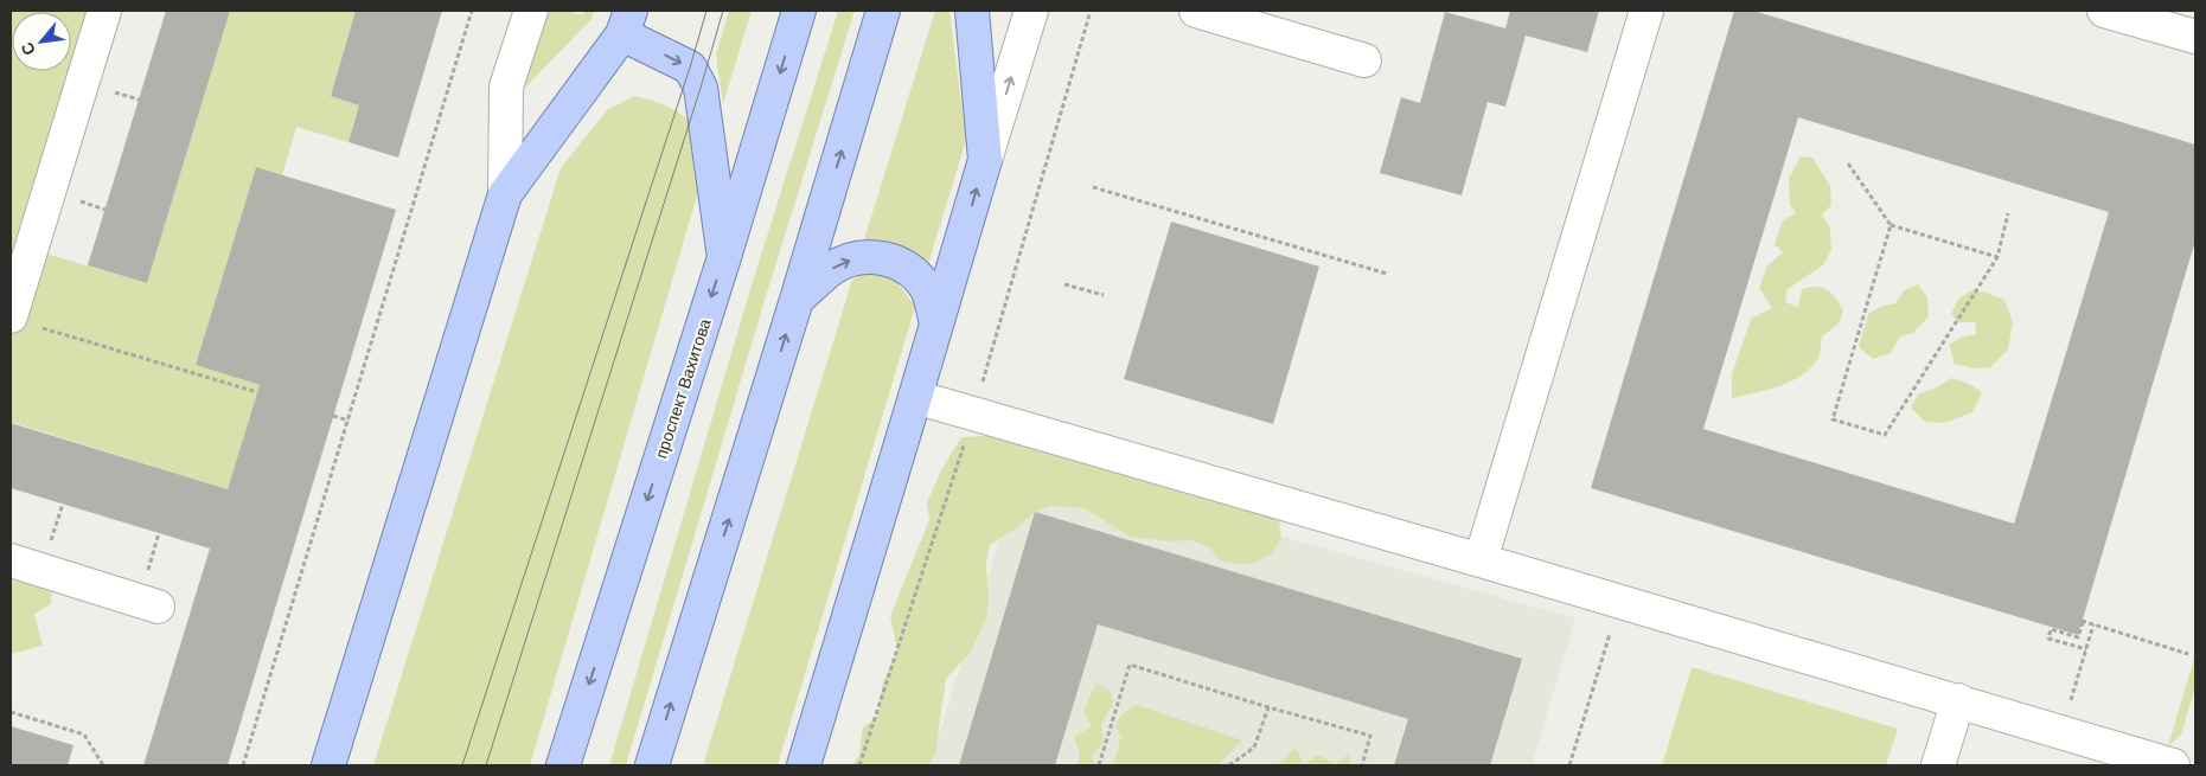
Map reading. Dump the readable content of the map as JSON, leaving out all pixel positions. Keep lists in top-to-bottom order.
{
  "streets": {
    "main road": ["проспект Вахитова"]
  },
  "north": "bottom left"
}
